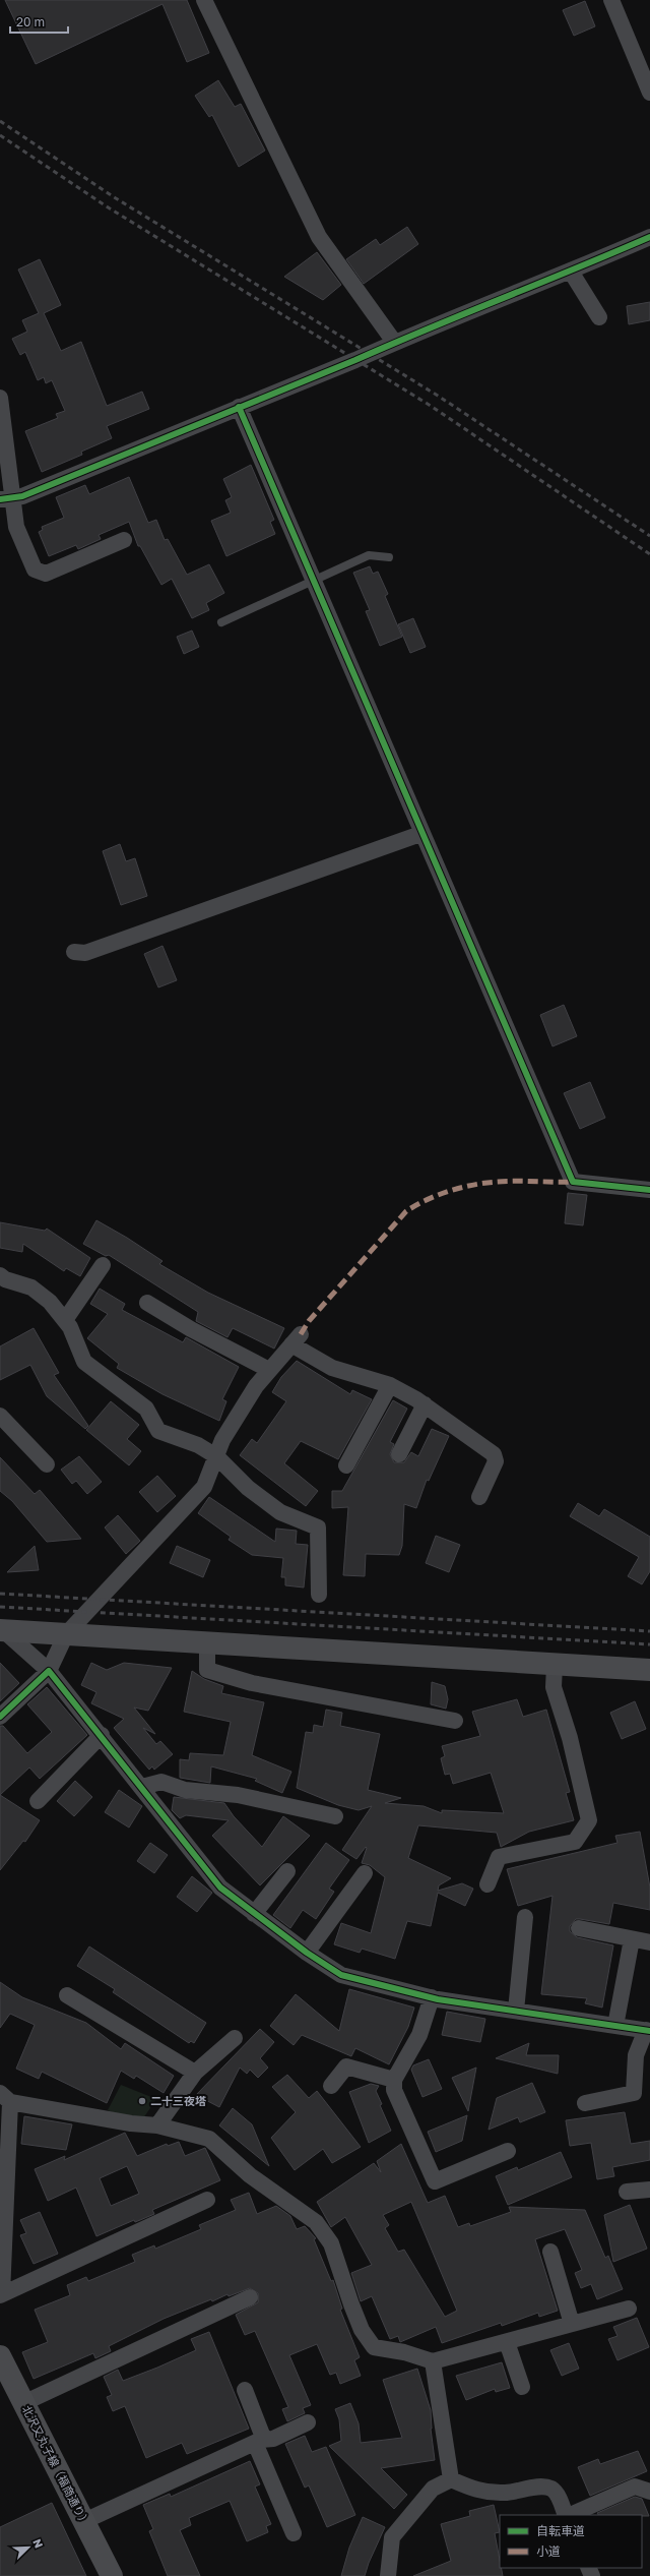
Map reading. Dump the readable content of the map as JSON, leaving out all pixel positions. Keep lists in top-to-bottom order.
{
  "streets": {
    "street": ["北沢又丸子線（福商通り）"]
  },
  "places": ["二十三夜塔"],
  "legend": ["自転車道", "小道"],
  "scale_bar": "20 m",
  "north": "top right"
}
